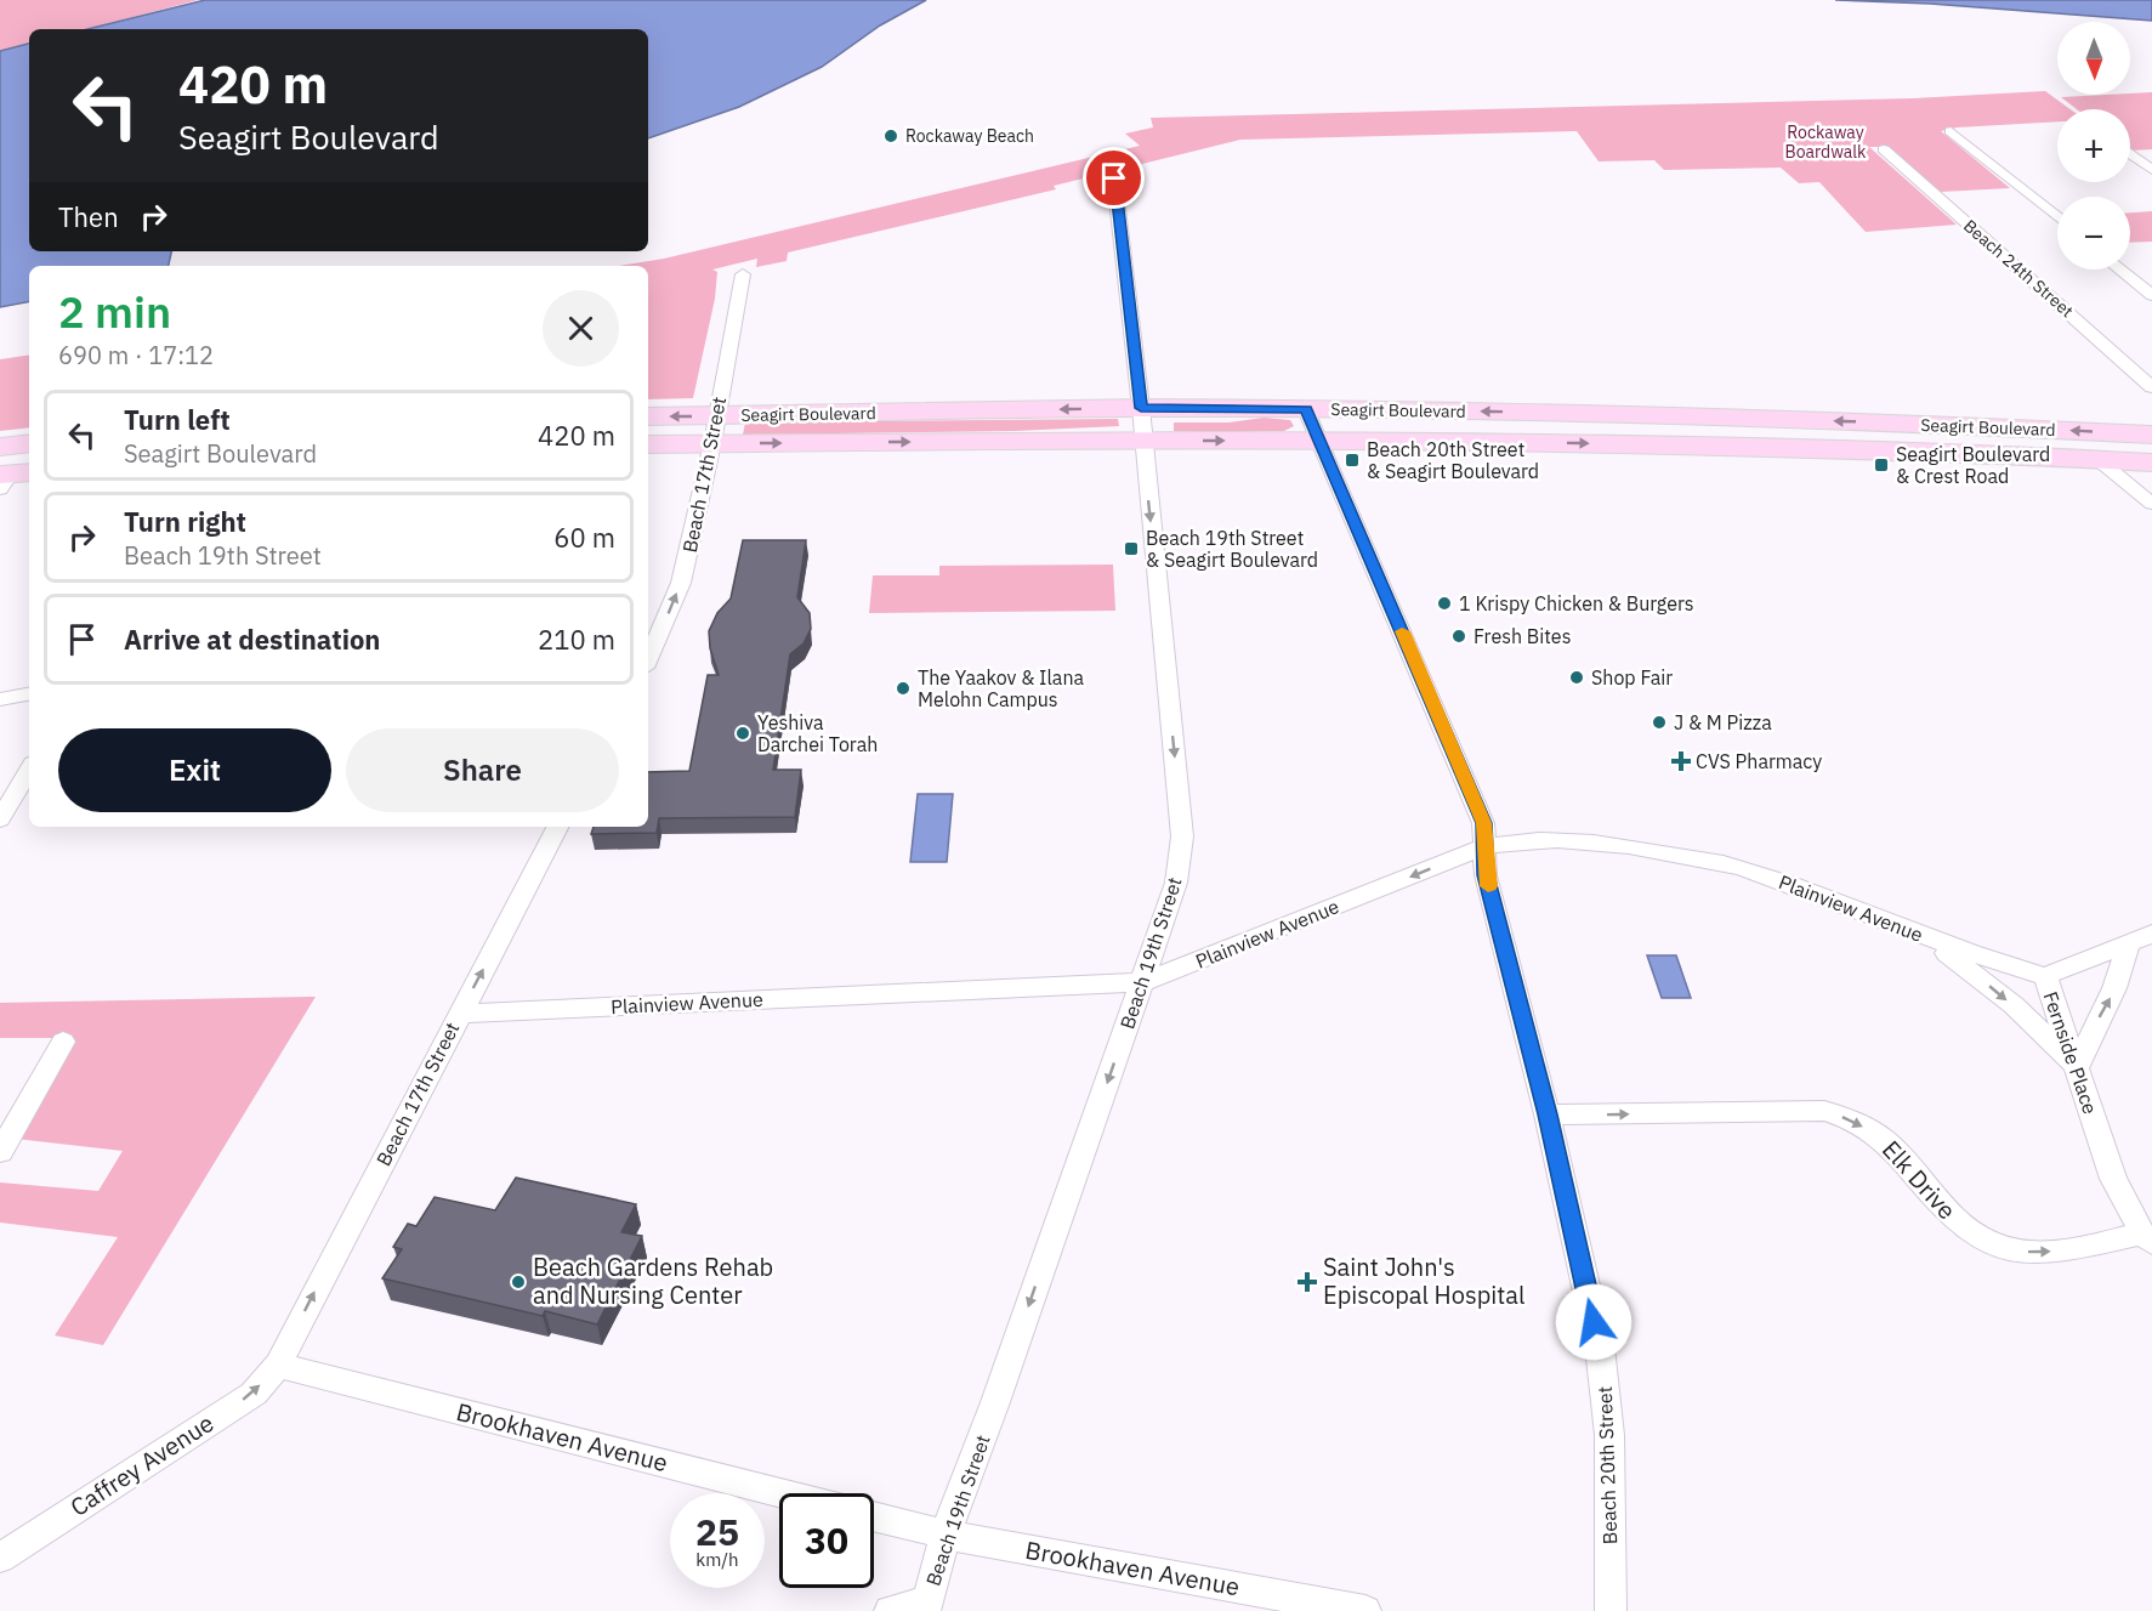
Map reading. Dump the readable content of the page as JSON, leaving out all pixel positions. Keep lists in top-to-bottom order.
{
  "streets": {
    "main road": ["Seagirt Boulevard"],
    "street": [
      "Beach 24th Street",
      "Beach 17th Street",
      "Plainview Avenue",
      "Beach 19th Street",
      "Fernside Place",
      "Elk Drive",
      "Brookhaven Avenue",
      "Caffrey Avenue",
      "Beach 20th Street"
    ]
  },
  "crossings": [
    ["Seagirt Boulevard", "Beach 17th Street"],
    ["Seagirt Boulevard", "Beach 19th Street"],
    ["Seagirt Boulevard", "Beach 20th Street"],
    ["Beach 17th Street", "Plainview Avenue"],
    ["Beach 17th Street", "Brookhaven Avenue"],
    ["Beach 17th Street", "Caffrey Avenue"],
    ["Plainview Avenue", "Beach 19th Street"],
    ["Plainview Avenue", "Fernside Place"],
    ["Plainview Avenue", "Beach 20th Street"],
    ["Beach 19th Street", "Brookhaven Avenue"],
    ["Fernside Place", "Elk Drive"],
    ["Elk Drive", "Beach 20th Street"],
    ["Brookhaven Avenue", "Caffrey Avenue"]
  ],
  "one_way": [
    "Beach 17th Street",
    "Beach 19th Street",
    "Elk Drive",
    "Caffrey Avenue"
  ],
  "parks": ["Rockaway Boardwalk"],
  "places": {
    "other": [
      "Rockaway Beach",
      "1 Krispy Chicken & Burgers",
      "Fresh Bites",
      "Shop Fair",
      "The Yaakov & Ilana Melohn Campus",
      "J & M Pizza",
      "Yeshiva Darchei Torah",
      "Beach Gardens Rehab and Nursing Center"
    ],
    "transit": ["Beach 20th Street & Seagirt Boulevard", "Seagirt Boulevard & Crest Road", "Beach 19th Street & Seagirt Boulevard"],
    "health": ["CVS Pharmacy", "Saint John's Episcopal Hospital"]
  },
  "north": "bottom",
  "page": {
    "map_buttons": ["+", "−"],
    "turn": ["420 m", "Seagirt Boulevard"],
    "then": "Then",
    "heading": ["2 min", "690 m · 17:12"],
    "list": [
      {
        "name": "Turn left",
        "note": "Seagirt Boulevard",
        "value": "420 m"
      },
      {
        "name": "Turn right",
        "note": "Beach 19th Street",
        "value": "60 m"
      },
      {
        "name": "Arrive at destination",
        "value": "210 m"
      }
    ],
    "buttons": ["Exit", "Share"],
    "speed": "25 km/h",
    "limit": "30"
  }
}
